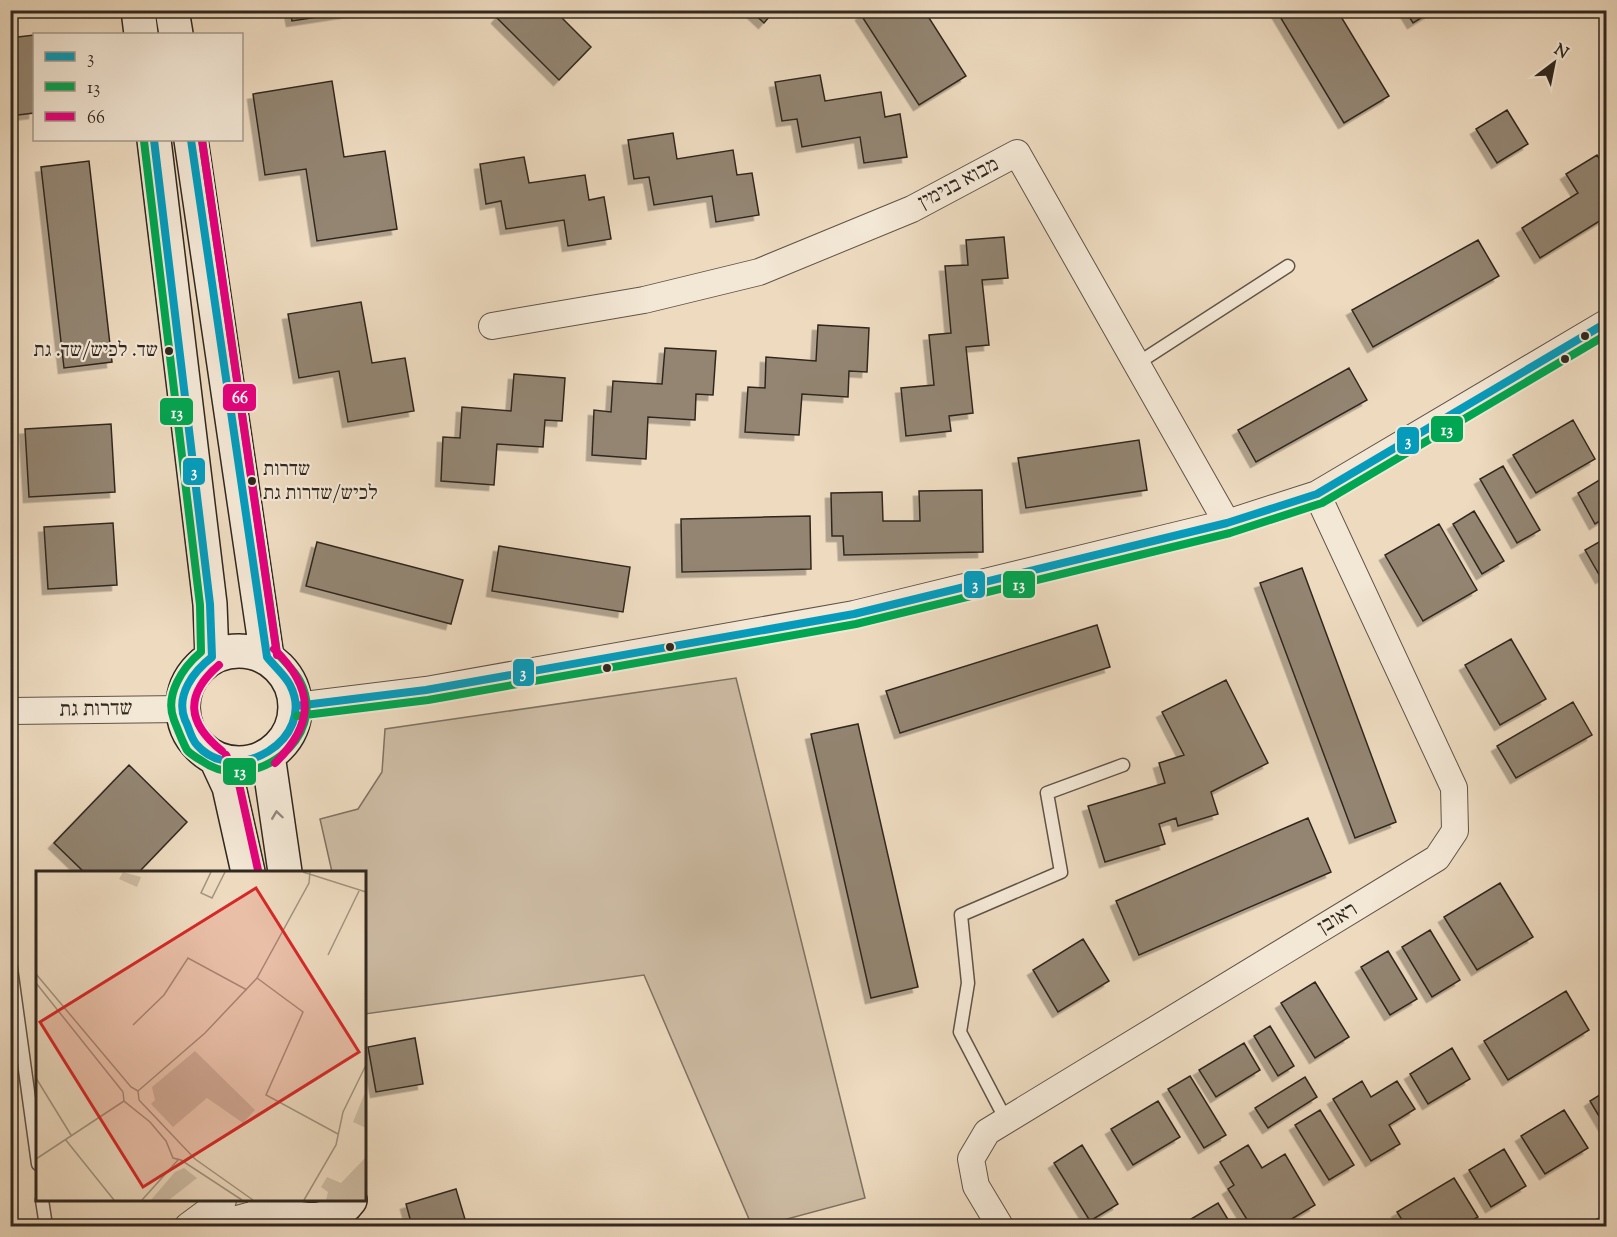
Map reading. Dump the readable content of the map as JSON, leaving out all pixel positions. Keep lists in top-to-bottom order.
{
  "streets": {
    "street": ["מבוא בנימין", "שדרות גת", "ראובן"]
  },
  "places": ["שד. לכיש/שד. גת", "שדרות לכיש/שדרות גת"],
  "lines": ["transit line 3", "transit line 13", "transit line 66"],
  "legend": ["3", "13", "66"],
  "north": "top right"
}
